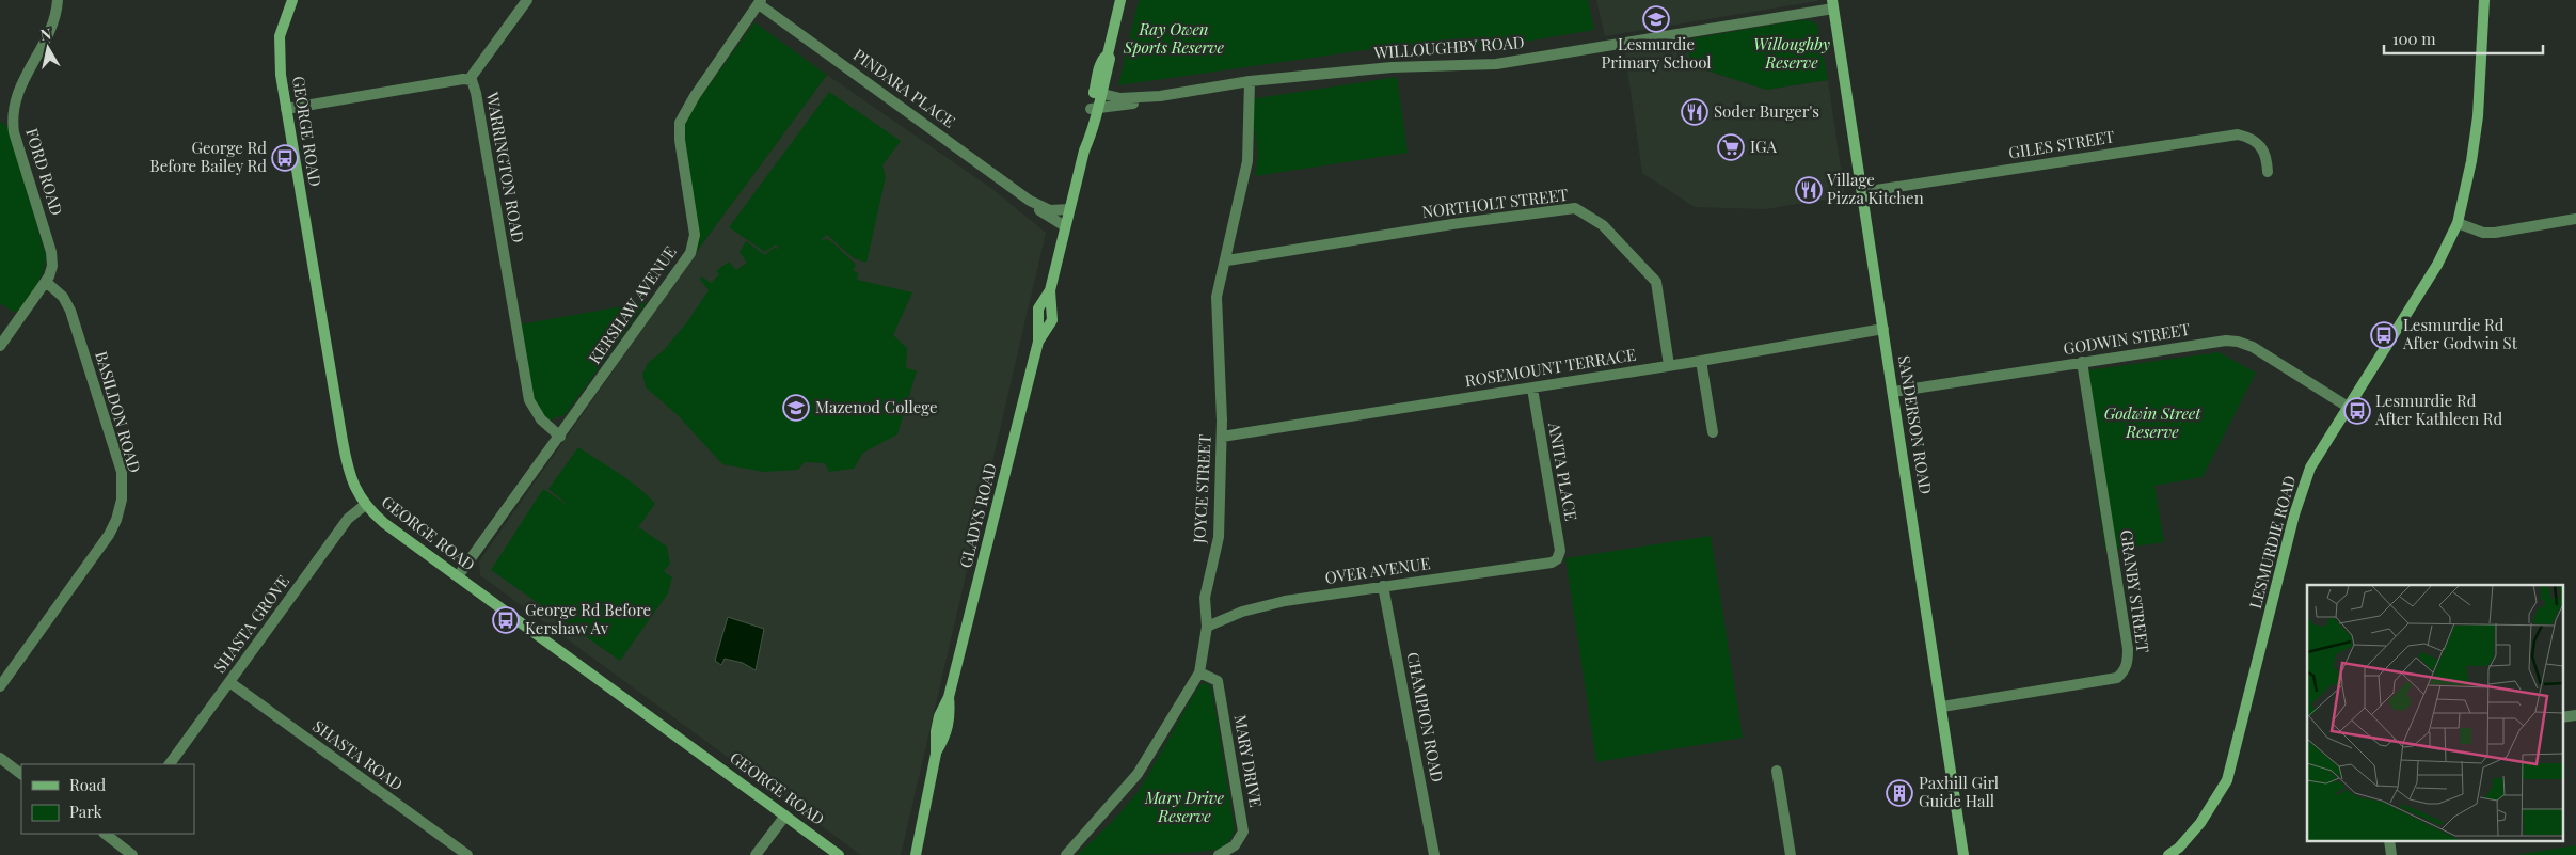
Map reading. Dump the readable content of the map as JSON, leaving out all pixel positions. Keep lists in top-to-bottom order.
{
  "streets": {
    "street": [
      "WILLOUGHBY ROAD",
      "PINDARA PLACE",
      "GEORGE ROAD",
      "GILES STREET",
      "WARRINGTON ROAD",
      "FORD ROAD",
      "NORTHOLT STREET",
      "KERSHAW AVENUE",
      "GODWIN STREET",
      "ROSEMOUNT TERRACE",
      "BASILDON ROAD",
      "SANDERSON ROAD",
      "ANITA PLACE",
      "JOYCE STREET",
      "GLADYS ROAD",
      "LESMURDIE ROAD",
      "OVER AVENUE",
      "GRANBY STREET",
      "SHASTA GROVE",
      "CHAMPION ROAD",
      "SHASTA ROAD",
      "MARY DRIVE"
    ]
  },
  "crossings": [
    ["WILLOUGHBY ROAD", "SANDERSON ROAD"],
    ["WILLOUGHBY ROAD", "JOYCE STREET"],
    ["WILLOUGHBY ROAD", "GLADYS ROAD"],
    ["PINDARA PLACE", "KERSHAW AVENUE"],
    ["PINDARA PLACE", "GLADYS ROAD"],
    ["GEORGE ROAD", "WARRINGTON ROAD"],
    ["GEORGE ROAD", "KERSHAW AVENUE"],
    ["GEORGE ROAD", "SHASTA GROVE"],
    ["GILES STREET", "SANDERSON ROAD"],
    ["WARRINGTON ROAD", "KERSHAW AVENUE"],
    ["FORD ROAD", "BASILDON ROAD"],
    ["NORTHOLT STREET", "ROSEMOUNT TERRACE"],
    ["NORTHOLT STREET", "JOYCE STREET"],
    ["GODWIN STREET", "SANDERSON ROAD"],
    ["GODWIN STREET", "LESMURDIE ROAD"],
    ["GODWIN STREET", "GRANBY STREET"],
    ["ROSEMOUNT TERRACE", "SANDERSON ROAD"],
    ["ROSEMOUNT TERRACE", "ANITA PLACE"],
    ["ROSEMOUNT TERRACE", "JOYCE STREET"],
    ["SANDERSON ROAD", "GRANBY STREET"],
    ["ANITA PLACE", "OVER AVENUE"],
    ["JOYCE STREET", "OVER AVENUE"],
    ["JOYCE STREET", "MARY DRIVE"],
    ["OVER AVENUE", "CHAMPION ROAD"],
    ["SHASTA GROVE", "SHASTA ROAD"]
  ],
  "parks": [
    "Ray Owen Sports Reserve",
    "Willoughby Reserve",
    "Godwin Street Reserve",
    "Mary Drive Reserve"
  ],
  "places": {
    "school or university": ["Lesmurdie Primary School", "Mazenod College"],
    "restaurant": ["Soder Burger's", "Village Pizza Kitchen"],
    "supermarket": ["IGA"],
    "bus stop": [
      "George Rd Before Bailey Rd",
      "Lesmurdie Rd After Godwin St",
      "Lesmurdie Rd After Kathleen Rd",
      "George Rd Before Kershaw Av"
    ],
    "building": ["Paxhill Girl Guide Hall"]
  },
  "legend": ["Road", "Park"],
  "scale_bar": "100 m",
  "north": "top"
}
